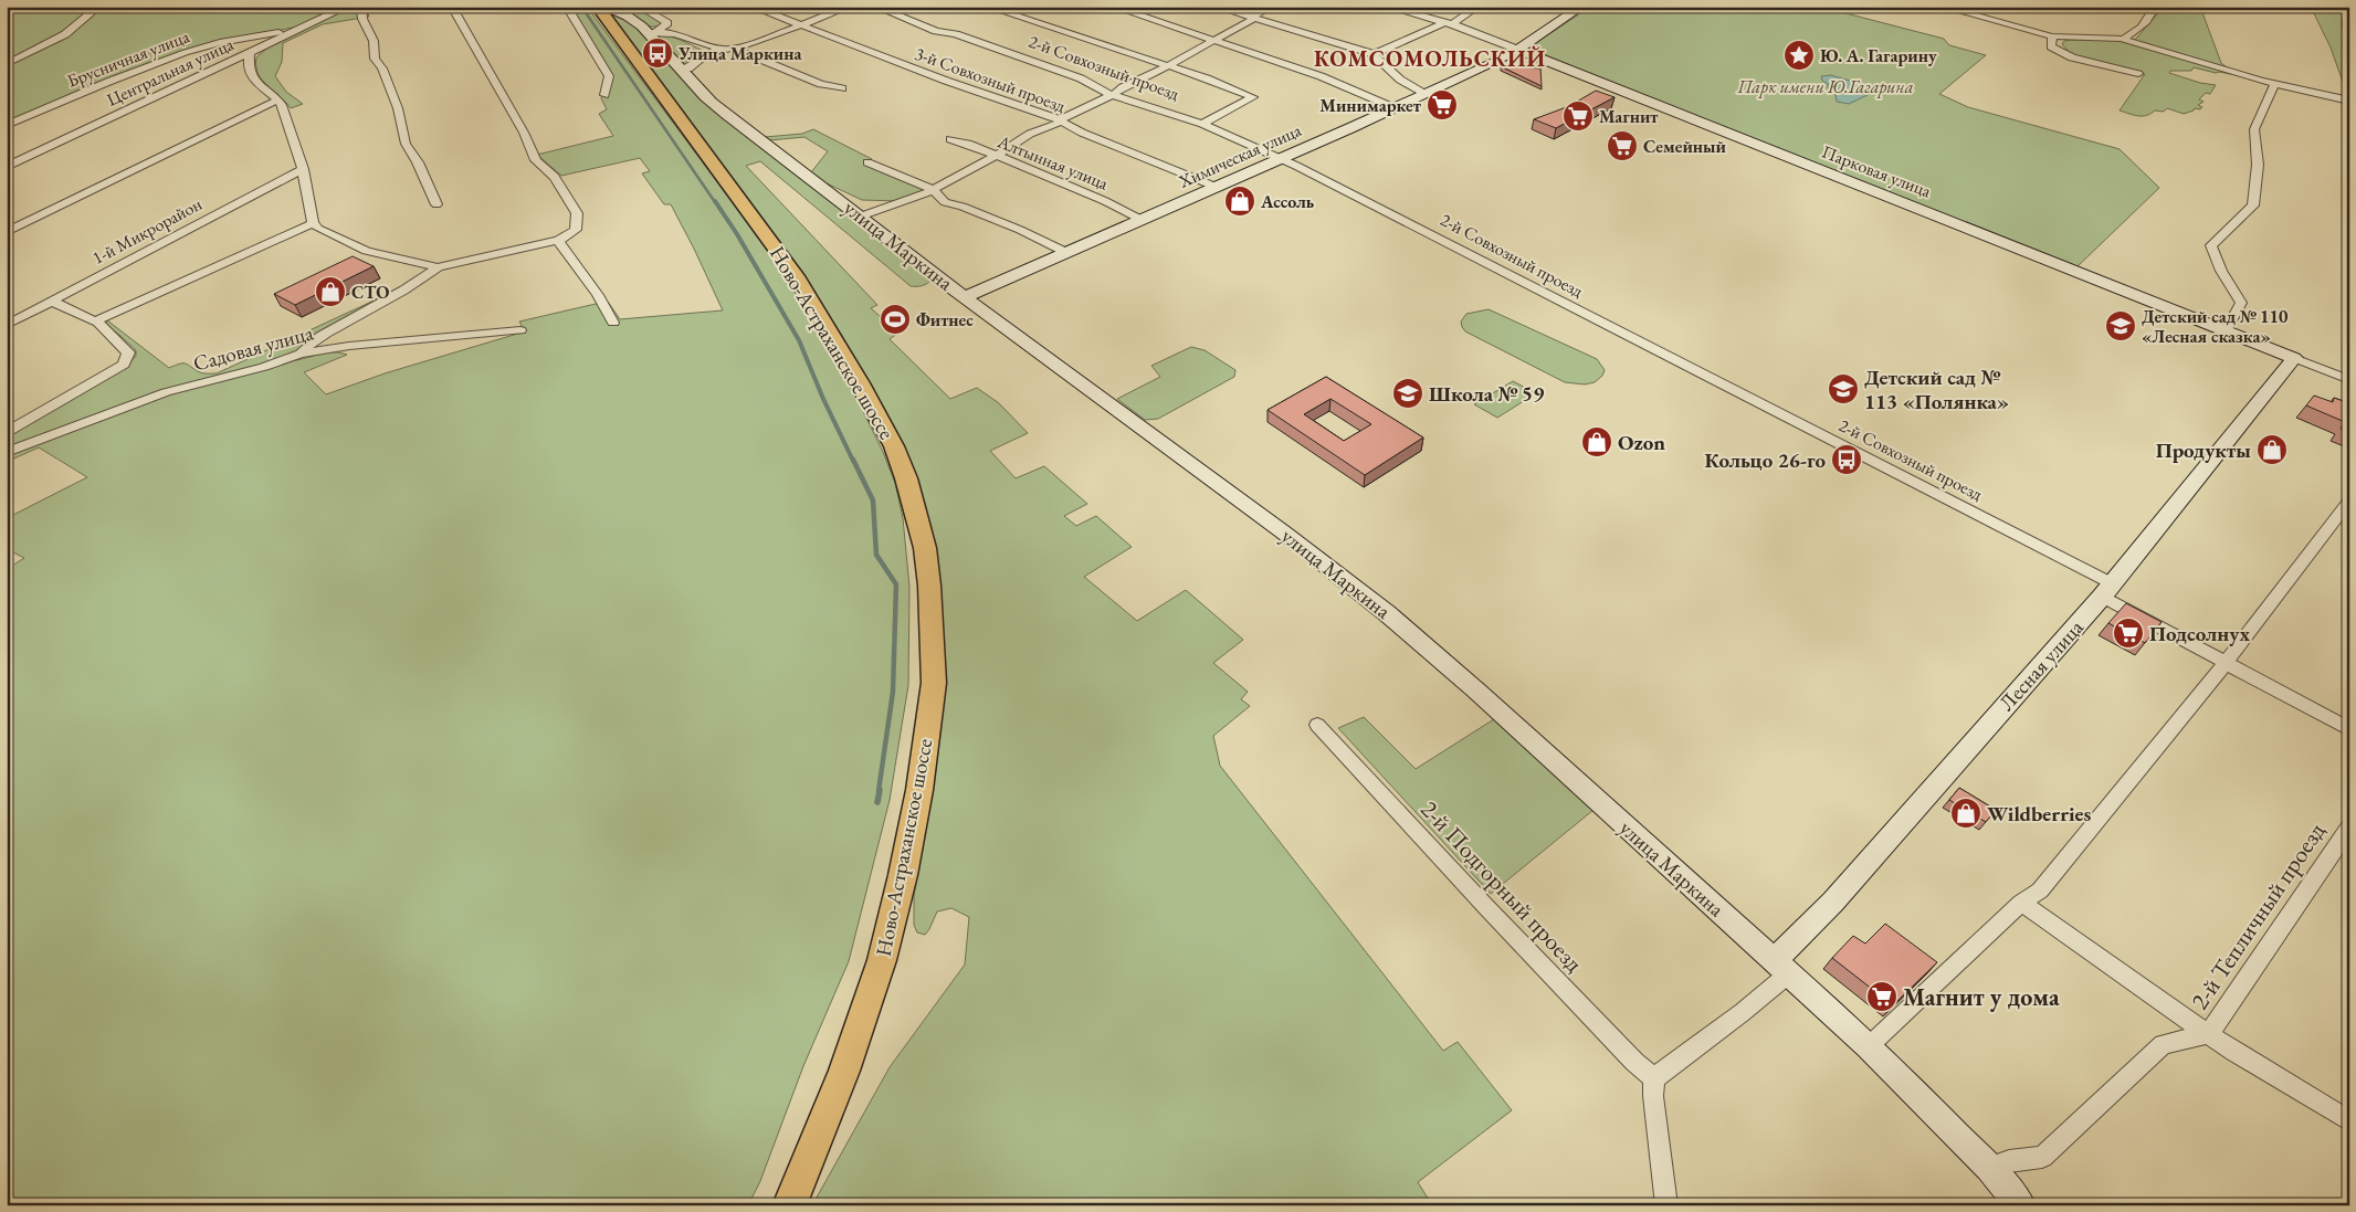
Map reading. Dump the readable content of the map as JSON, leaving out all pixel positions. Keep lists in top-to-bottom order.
{
  "streets": {
    "main road": ["Ново-Астраханское шоссе"],
    "street": [
      "Брусничная улица",
      "2-й Совхозный проезд",
      "Центральная улица",
      "3-й Совхозный проезд",
      "Химическая улица",
      "Алтынная улица",
      "Парковая улица",
      "1-й Микрорайон",
      "улица Маркина",
      "Садовая улица",
      "Лесная улица",
      "2-й Подгорный проезд",
      "2-й Тепличный проезд"
    ]
  },
  "crossings": [
    ["Брусничная улица", "Центральная улица"],
    ["2-й Совхозный проезд", "Химическая улица"],
    ["2-й Совхозный проезд", "Лесная улица"],
    ["3-й Совхозный проезд", "Химическая улица"],
    ["Химическая улица", "Алтынная улица"],
    ["Химическая улица", "Парковая улица"],
    ["Химическая улица", "улица Маркина"],
    ["Парковая улица", "Лесная улица"],
    ["улица Маркина", "Ново-Астраханское шоссе"],
    ["улица Маркина", "Лесная улица"],
    ["улица Маркина", "2-й Тепличный проезд"]
  ],
  "districts": ["КОМСОМОЛЬСКИЙ"],
  "parks": ["Парк имени Ю.Гагарина"],
  "places": {
    "bus stop": ["Улица Маркина", "Кольцо 26-го"],
    "place": ["Ю. А. Гагарину"],
    "supermarket": [
      "Минимаркет",
      "Магнит",
      "Семейный",
      "Подсолнух",
      "Магнит у дома"
    ],
    "shop": [
      "Ассоль",
      "СТО",
      "Ozon",
      "Продукты",
      "Wildberries"
    ],
    "sports": ["Фитнес"],
    "school or university": ["Детский сад № 110 «Лесная сказка»", "Детский сад № 113 «Полянка»", "Школа № 59"]
  }
}
